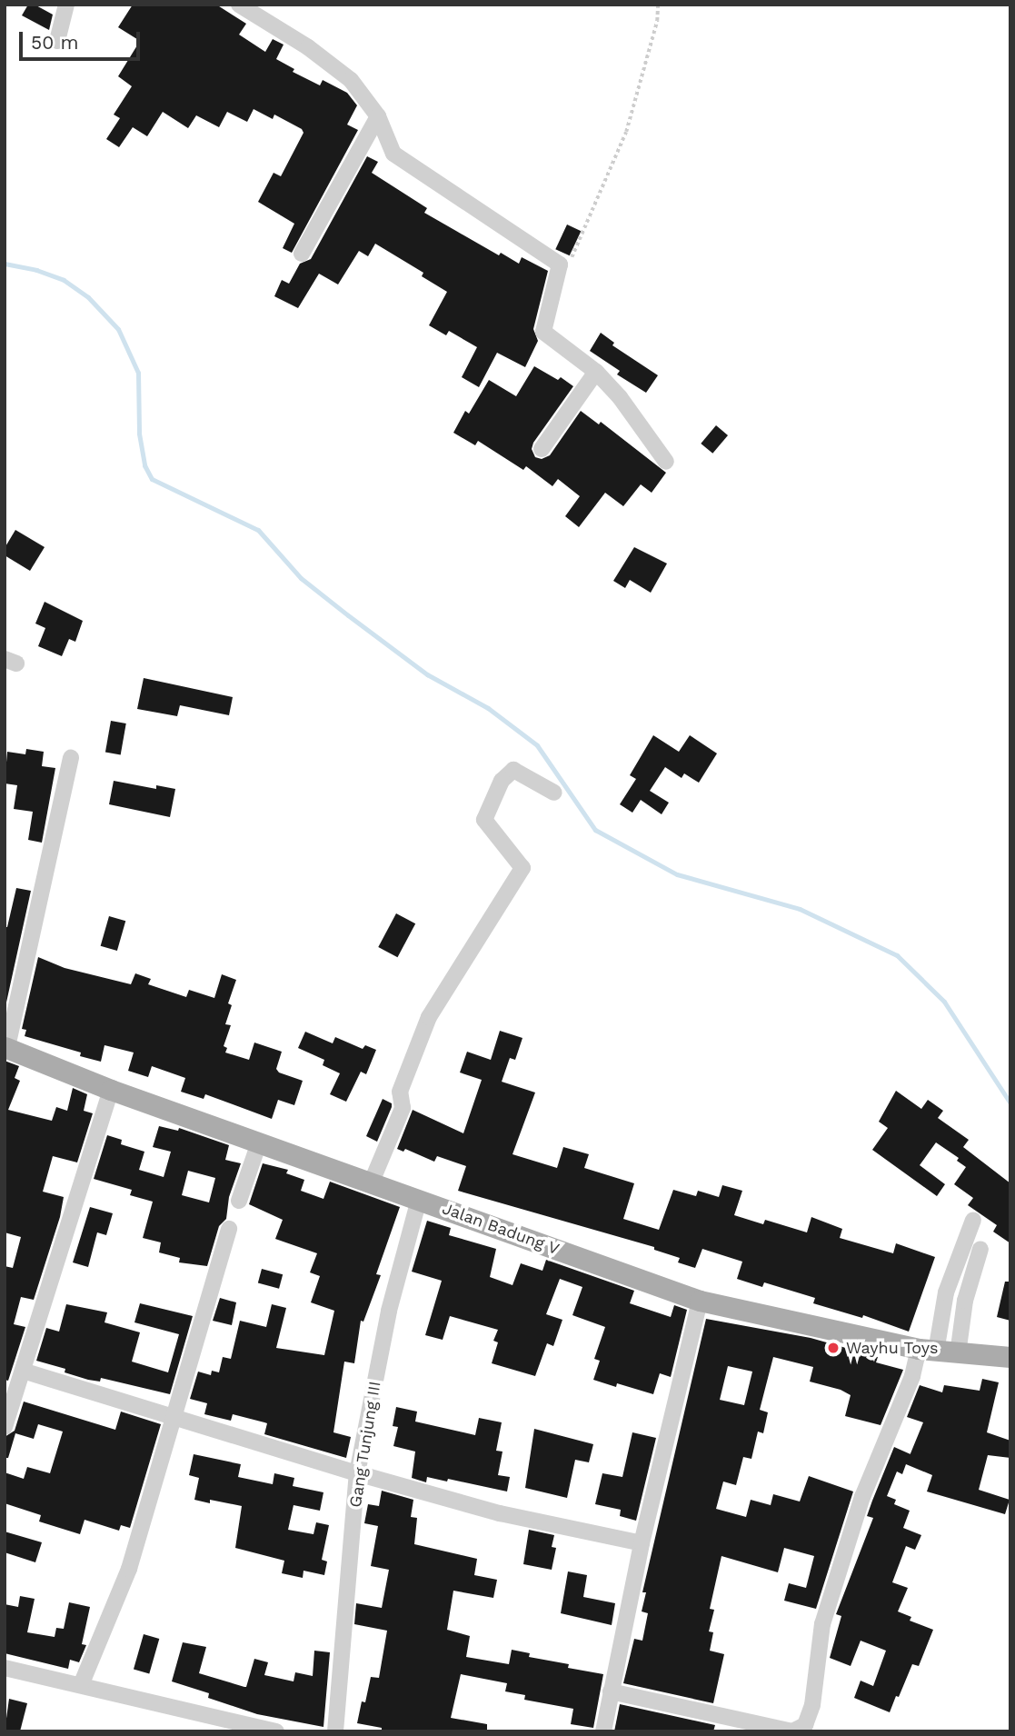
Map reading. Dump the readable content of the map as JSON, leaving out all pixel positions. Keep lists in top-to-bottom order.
{
  "streets": {
    "main road": ["Jalan Badung V"],
    "street": ["Gang Tunjung III"]
  },
  "crossings": [
    ["Jalan Badung V", "Gang Tunjung III"]
  ],
  "places": ["Wayhu Toys"],
  "scale_bar": "50 m"
}
